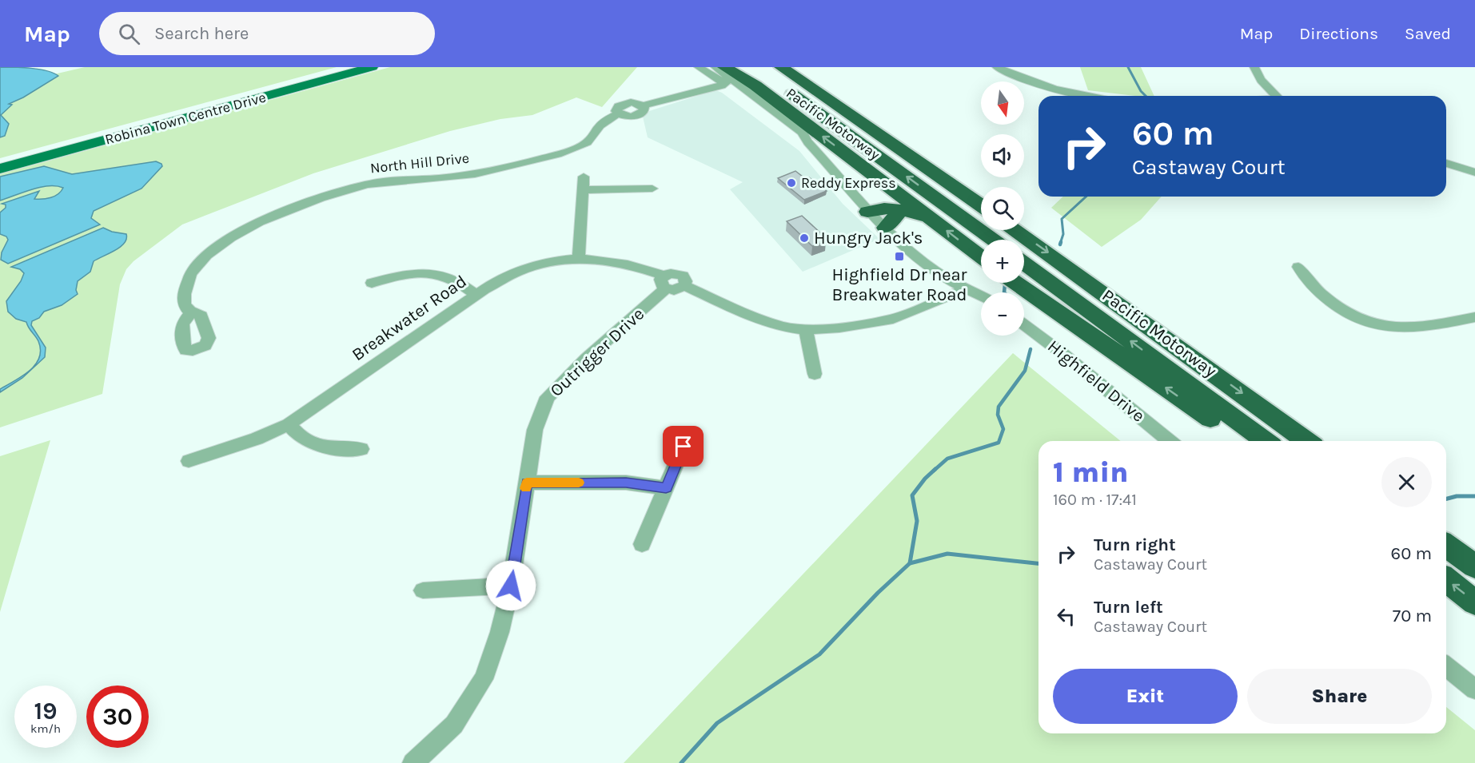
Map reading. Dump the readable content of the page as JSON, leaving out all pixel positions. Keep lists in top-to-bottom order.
{
  "streets": {
    "highway": ["Pacific Motorway"],
    "main road": ["Robina Town Centre Drive"],
    "street": [
      "North Hill Drive",
      "Breakwater Road",
      "Outrigger Drive",
      "Highfield Drive"
    ]
  },
  "crossings": [
    ["Breakwater Road", "Outrigger Drive"]
  ],
  "places": {
    "other": ["Reddy Express", "Hungry Jack's"],
    "transit": ["Highfield Dr near Breakwater Road"]
  },
  "north": "bottom",
  "page": {
    "header": "Map",
    "search": "Search here",
    "nav": ["Map", "Directions", "Saved"],
    "map_buttons": ["+", "−"],
    "turn": ["60 m", "Castaway Court"],
    "heading": ["1 min", "160 m · 17:41"],
    "list": [
      {
        "name": "Turn right",
        "note": "Castaway Court",
        "value": "60 m"
      },
      {
        "name": "Turn left",
        "note": "Castaway Court",
        "value": "70 m"
      }
    ],
    "buttons": ["Exit", "Share"],
    "speed": "19 km/h",
    "limit": "30"
  }
}
